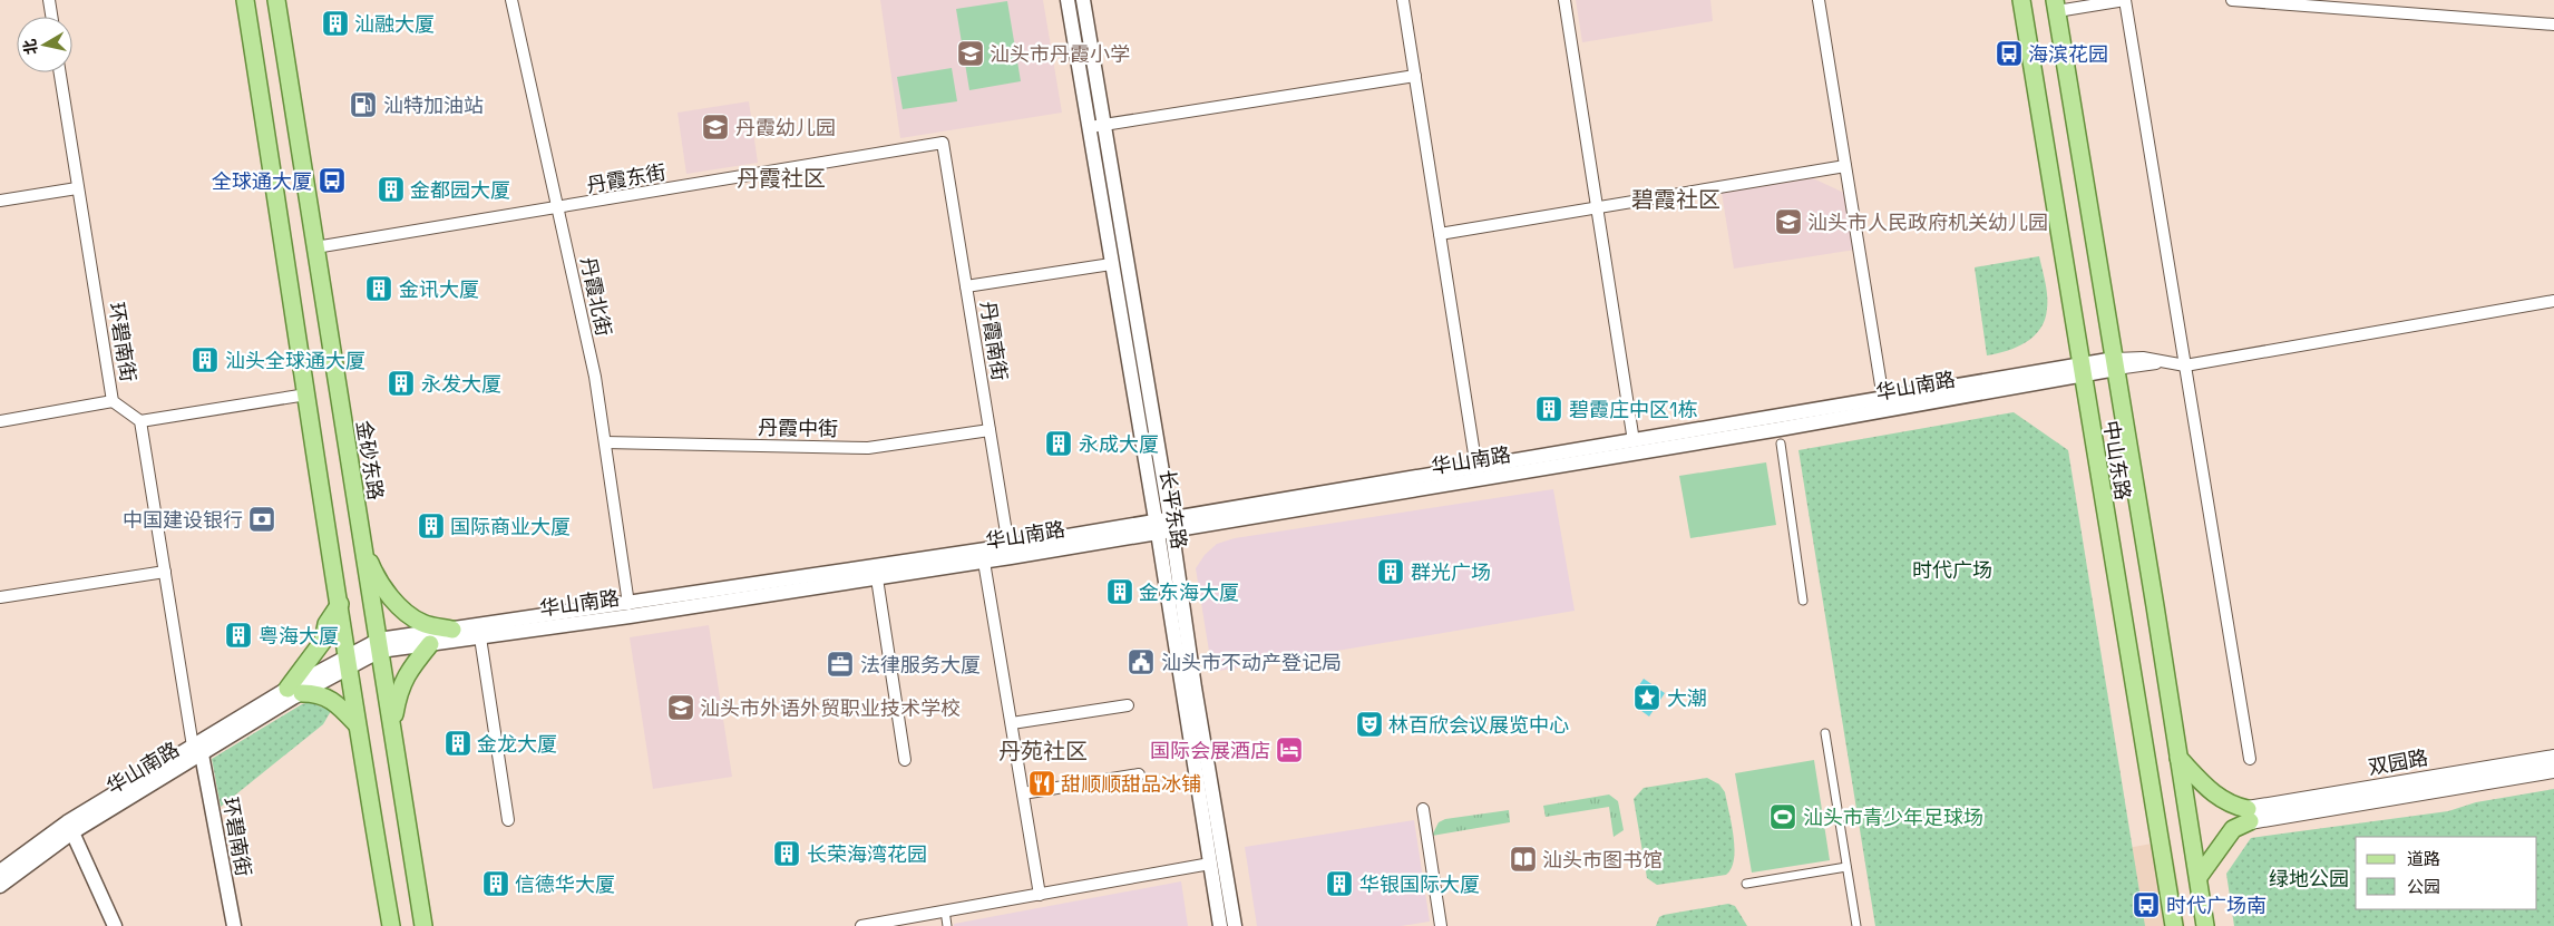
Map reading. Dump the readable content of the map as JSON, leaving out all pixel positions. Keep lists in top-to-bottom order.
{
  "streets": {
    "main road": ["金砂东路", "中山东路", "双园路"],
    "street": [
      "丹霞东街",
      "丹霞北街",
      "丹霞南街",
      "环碧南街",
      "华山南路",
      "丹霞中街",
      "长平东路"
    ]
  },
  "crossings": [
    ["丹霞东街", "丹霞北街"],
    ["丹霞东街", "丹霞南街"],
    ["丹霞东街", "金砂东路"],
    ["丹霞北街", "华山南路"],
    ["丹霞北街", "丹霞中街"],
    ["丹霞南街", "华山南路"],
    ["丹霞南街", "丹霞中街"],
    ["环碧南街", "华山南路"],
    ["华山南路", "金砂东路"],
    ["华山南路", "中山东路"],
    ["华山南路", "长平东路"]
  ],
  "districts": ["丹霞社区", "碧霞社区", "丹苑社区"],
  "parks": ["时代广场", "绿地公园"],
  "places": {
    "building": [
      "汕融大厦",
      "金都园大厦",
      "金讯大厦",
      "汕头全球通大厦",
      "永发大厦",
      "碧霞庄中区1栋",
      "永成大厦",
      "国际商业大厦",
      "群光广场",
      "金东海大厦",
      "粤海大厦",
      "金龙大厦",
      "长荣海湾花园",
      "信德华大厦",
      "华银国际大厦"
    ],
    "school or university": [
      "汕头市丹霞小学",
      "丹霞幼儿园",
      "汕头市人民政府机关幼儿园",
      "汕头市外语外贸职业技术学校"
    ],
    "bus stop": ["海滨花园", "全球通大厦", "时代广场南"],
    "fuel station": ["汕特加油站"],
    "bank": ["中国建设银行"],
    "public building": ["汕头市不动产登记局"],
    "office": ["法律服务大厦"],
    "place": ["大潮"],
    "theatre": ["林百欣会议展览中心"],
    "hotel": ["国际会展酒店"],
    "restaurant": ["甜顺顺甜品冰铺"],
    "sports": ["汕头市青少年足球场"],
    "library": ["汕头市图书馆"]
  },
  "legend": ["道路", "公园"],
  "north": "left"
}
